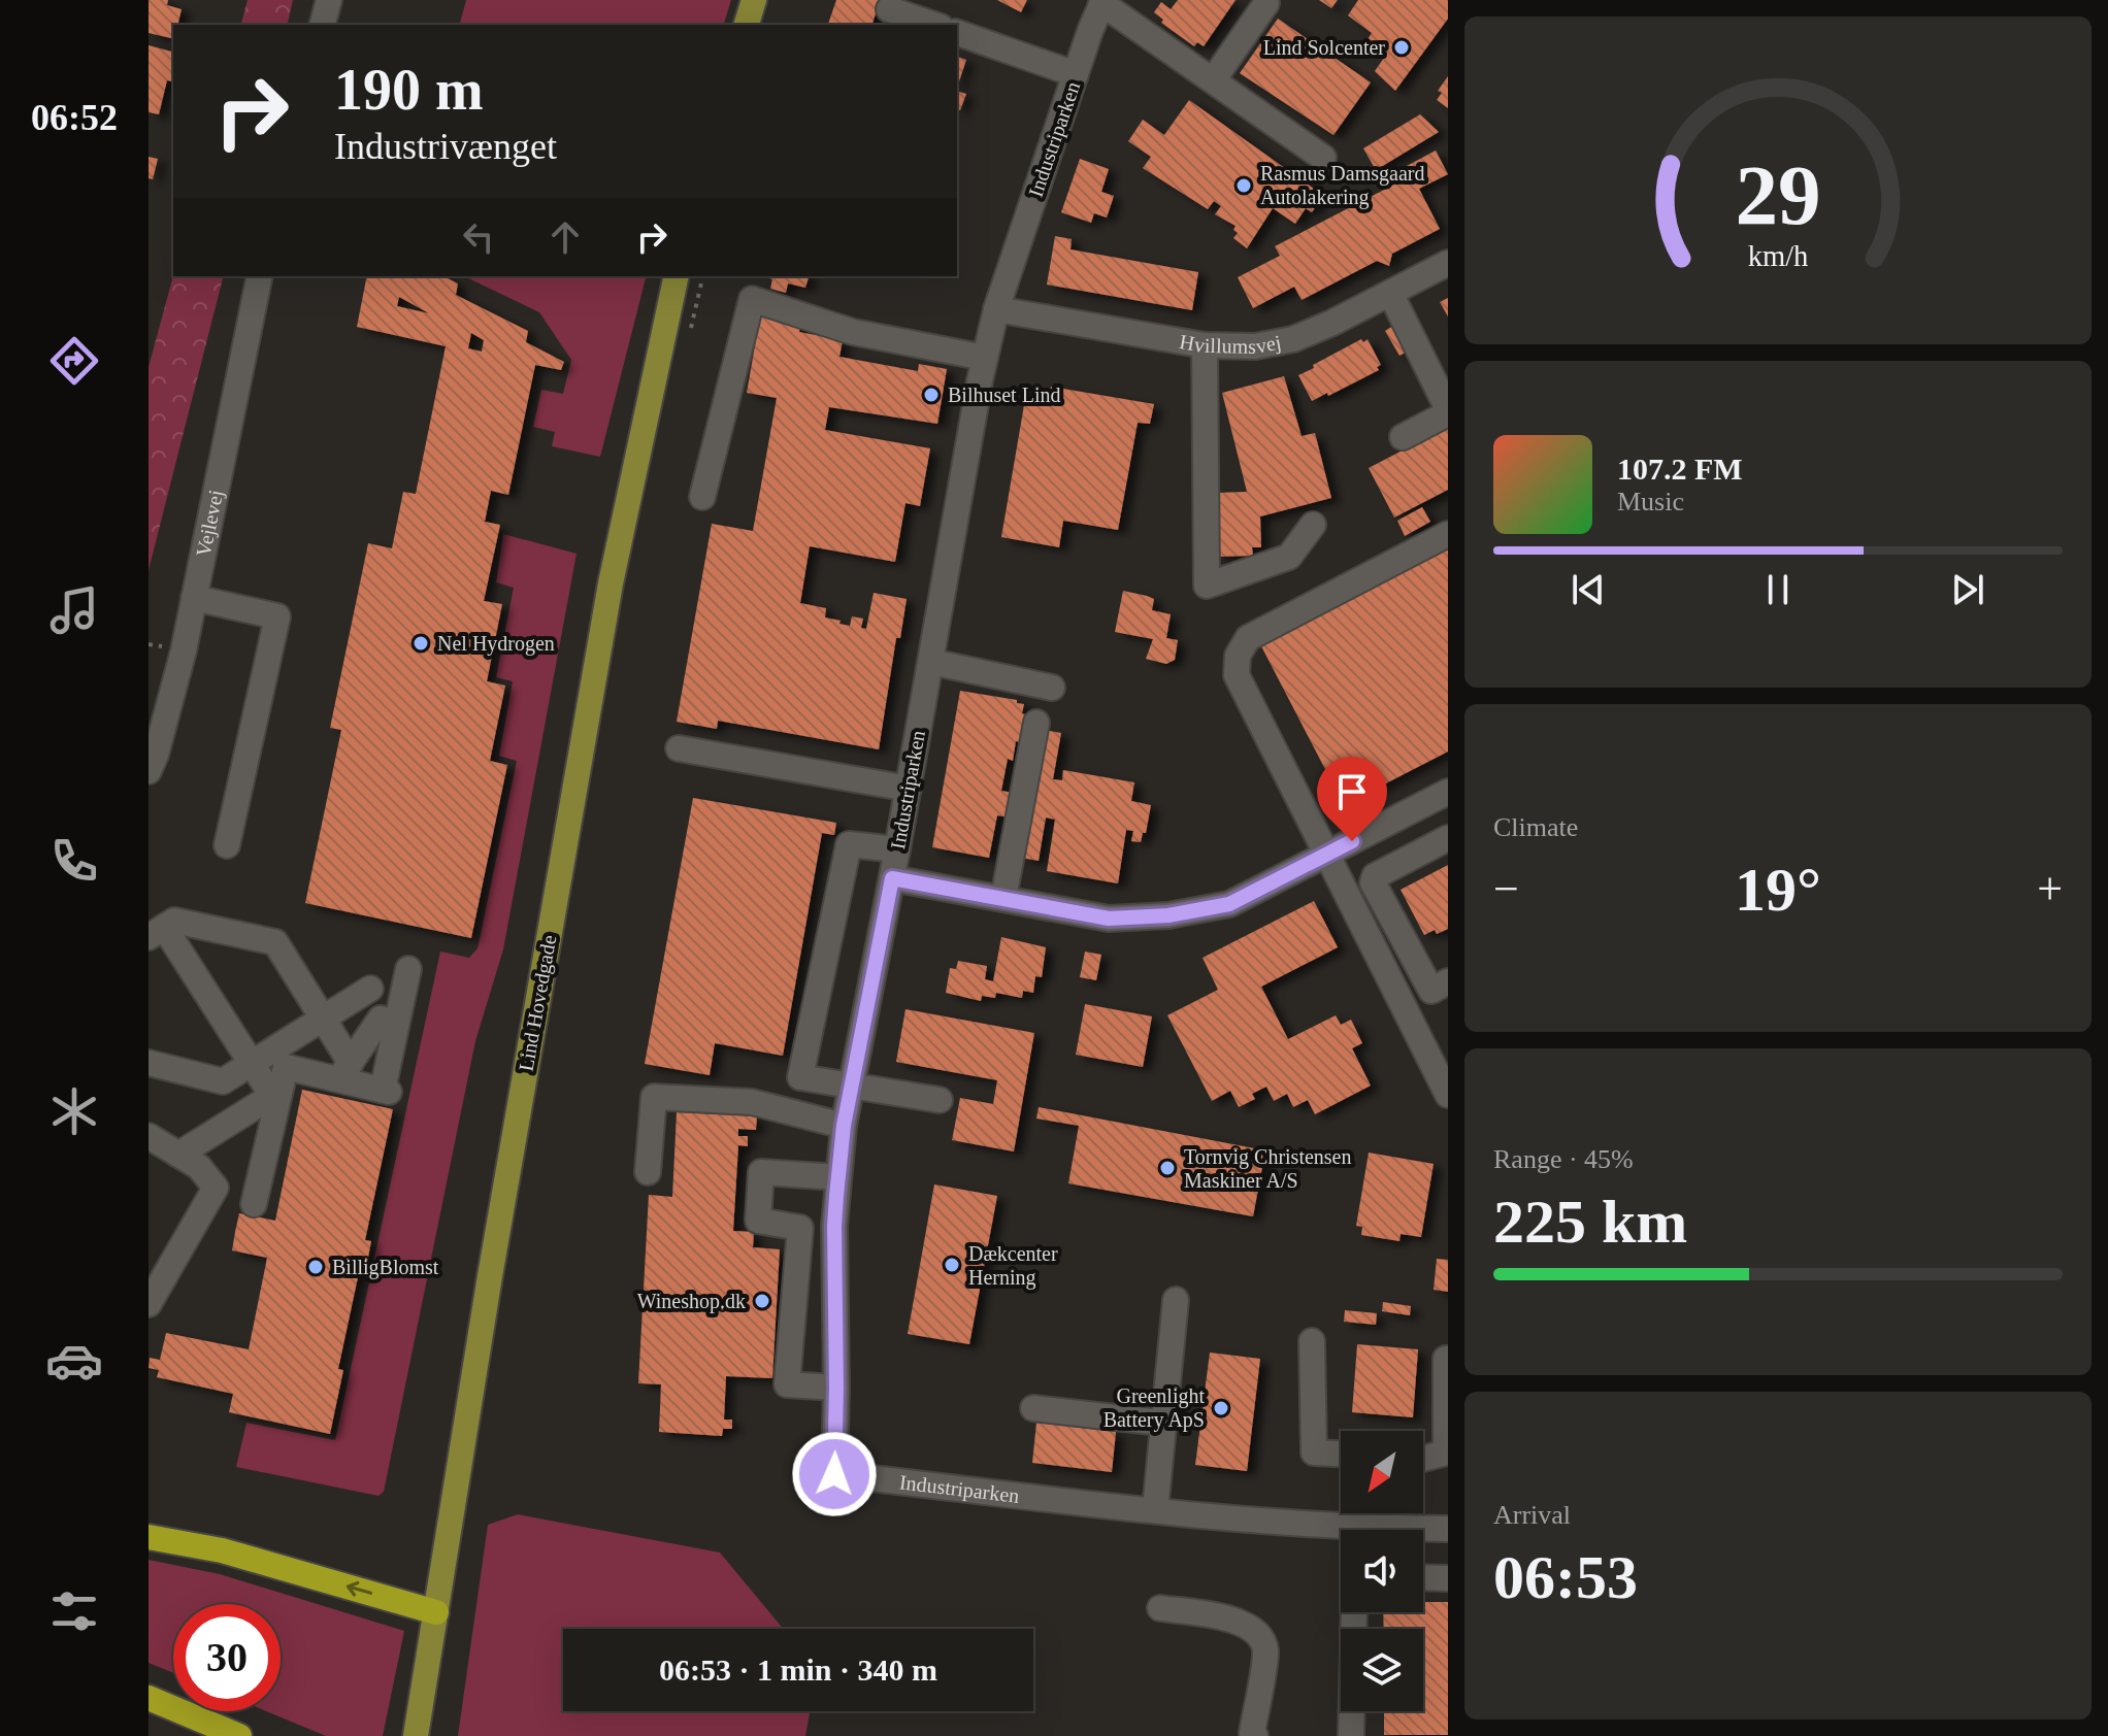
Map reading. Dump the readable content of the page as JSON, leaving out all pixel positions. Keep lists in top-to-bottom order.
{
  "streets": {
    "main road": ["Lind Hovedgade"],
    "street": ["Industriparken", "Hvillumsvej", "Vejlevej"]
  },
  "crossings": [
    ["Industriparken", "Hvillumsvej"]
  ],
  "places": [
    "Lind Solcenter",
    "Rasmus Damsgaard Autolakering",
    "Bilhuset Lind",
    "Nel Hydrogen",
    "Tornvig Christensen Maskiner A/S",
    "Dækcenter Herning",
    "BilligBlomst",
    "Wineshop.dk",
    "Greenlight Battery ApS"
  ],
  "north": "bottom left",
  "page": {
    "tabs": "06:52",
    "turn": ["190 m", "Industrivænget"],
    "song": ["107.2 FM", "Music"],
    "tile": [
      "Climate",
      ["Range · 45%", "225 km"],
      ["Arrival", "06:53"]
    ],
    "heat": ["−", "19°", "+"],
    "limit": "30",
    "trip": "06:53 · 1 min · 340 m",
    "gauge": ["29", "km/h"]
  }
}
